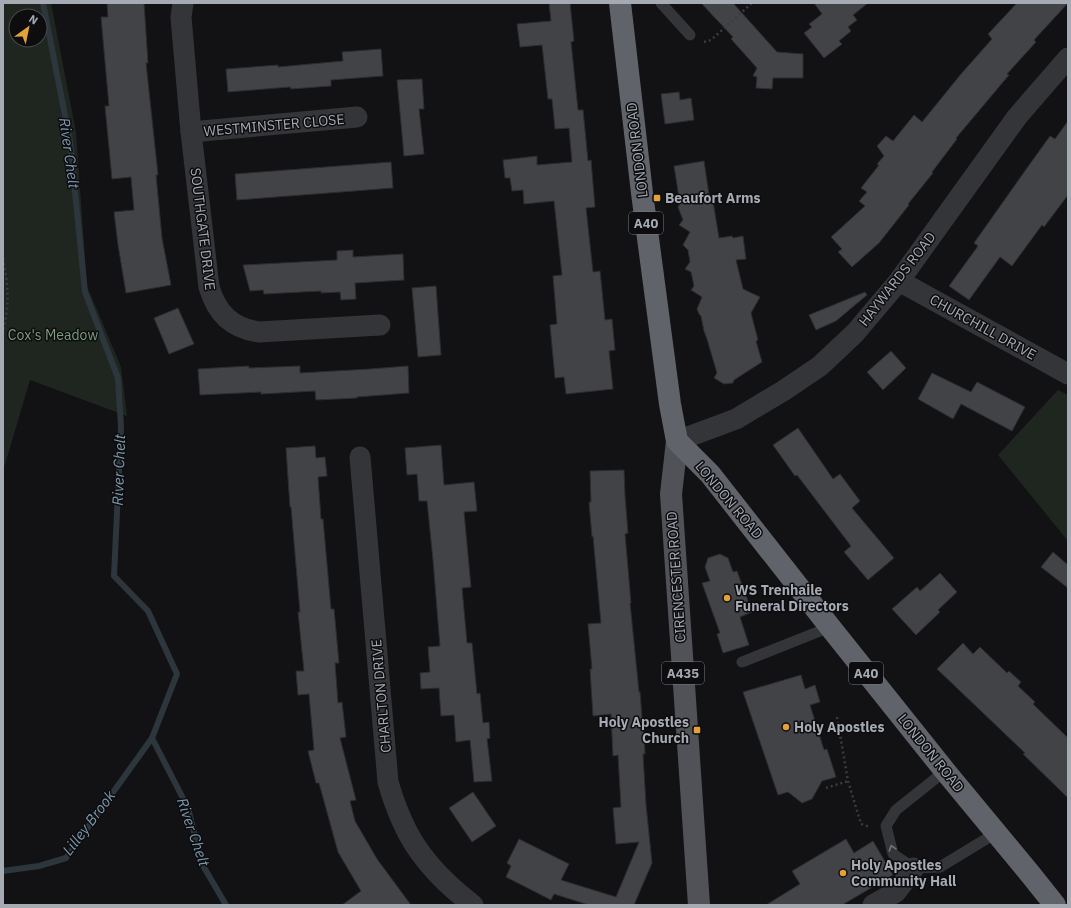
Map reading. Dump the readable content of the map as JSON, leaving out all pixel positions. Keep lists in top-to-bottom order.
{
  "streets": {
    "highway": ["LONDON ROAD", "A40"],
    "main road": ["CIRENCESTER ROAD", "A435"],
    "street": [
      "WESTMINSTER CLOSE",
      "SOUTHGATE DRIVE",
      "HAYWARDS ROAD",
      "CHURCHILL DRIVE",
      "CHARLTON DRIVE"
    ]
  },
  "crossings": [
    ["WESTMINSTER CLOSE", "SOUTHGATE DRIVE"],
    ["LONDON ROAD", "HAYWARDS ROAD"],
    ["LONDON ROAD", "CIRENCESTER ROAD"],
    ["HAYWARDS ROAD", "CHURCHILL DRIVE"],
    ["HAYWARDS ROAD", "CIRENCESTER ROAD"]
  ],
  "water": ["River Chelt", "Lilley Brook"],
  "parks": ["Cox's Meadow"],
  "places": {
    "transit": ["Beaufort Arms", "Holy Apostles Church"],
    "other": ["WS Trenhaile Funeral Directors", "Holy Apostles", "Holy Apostles Community Hall"]
  },
  "north": "top right"
}
